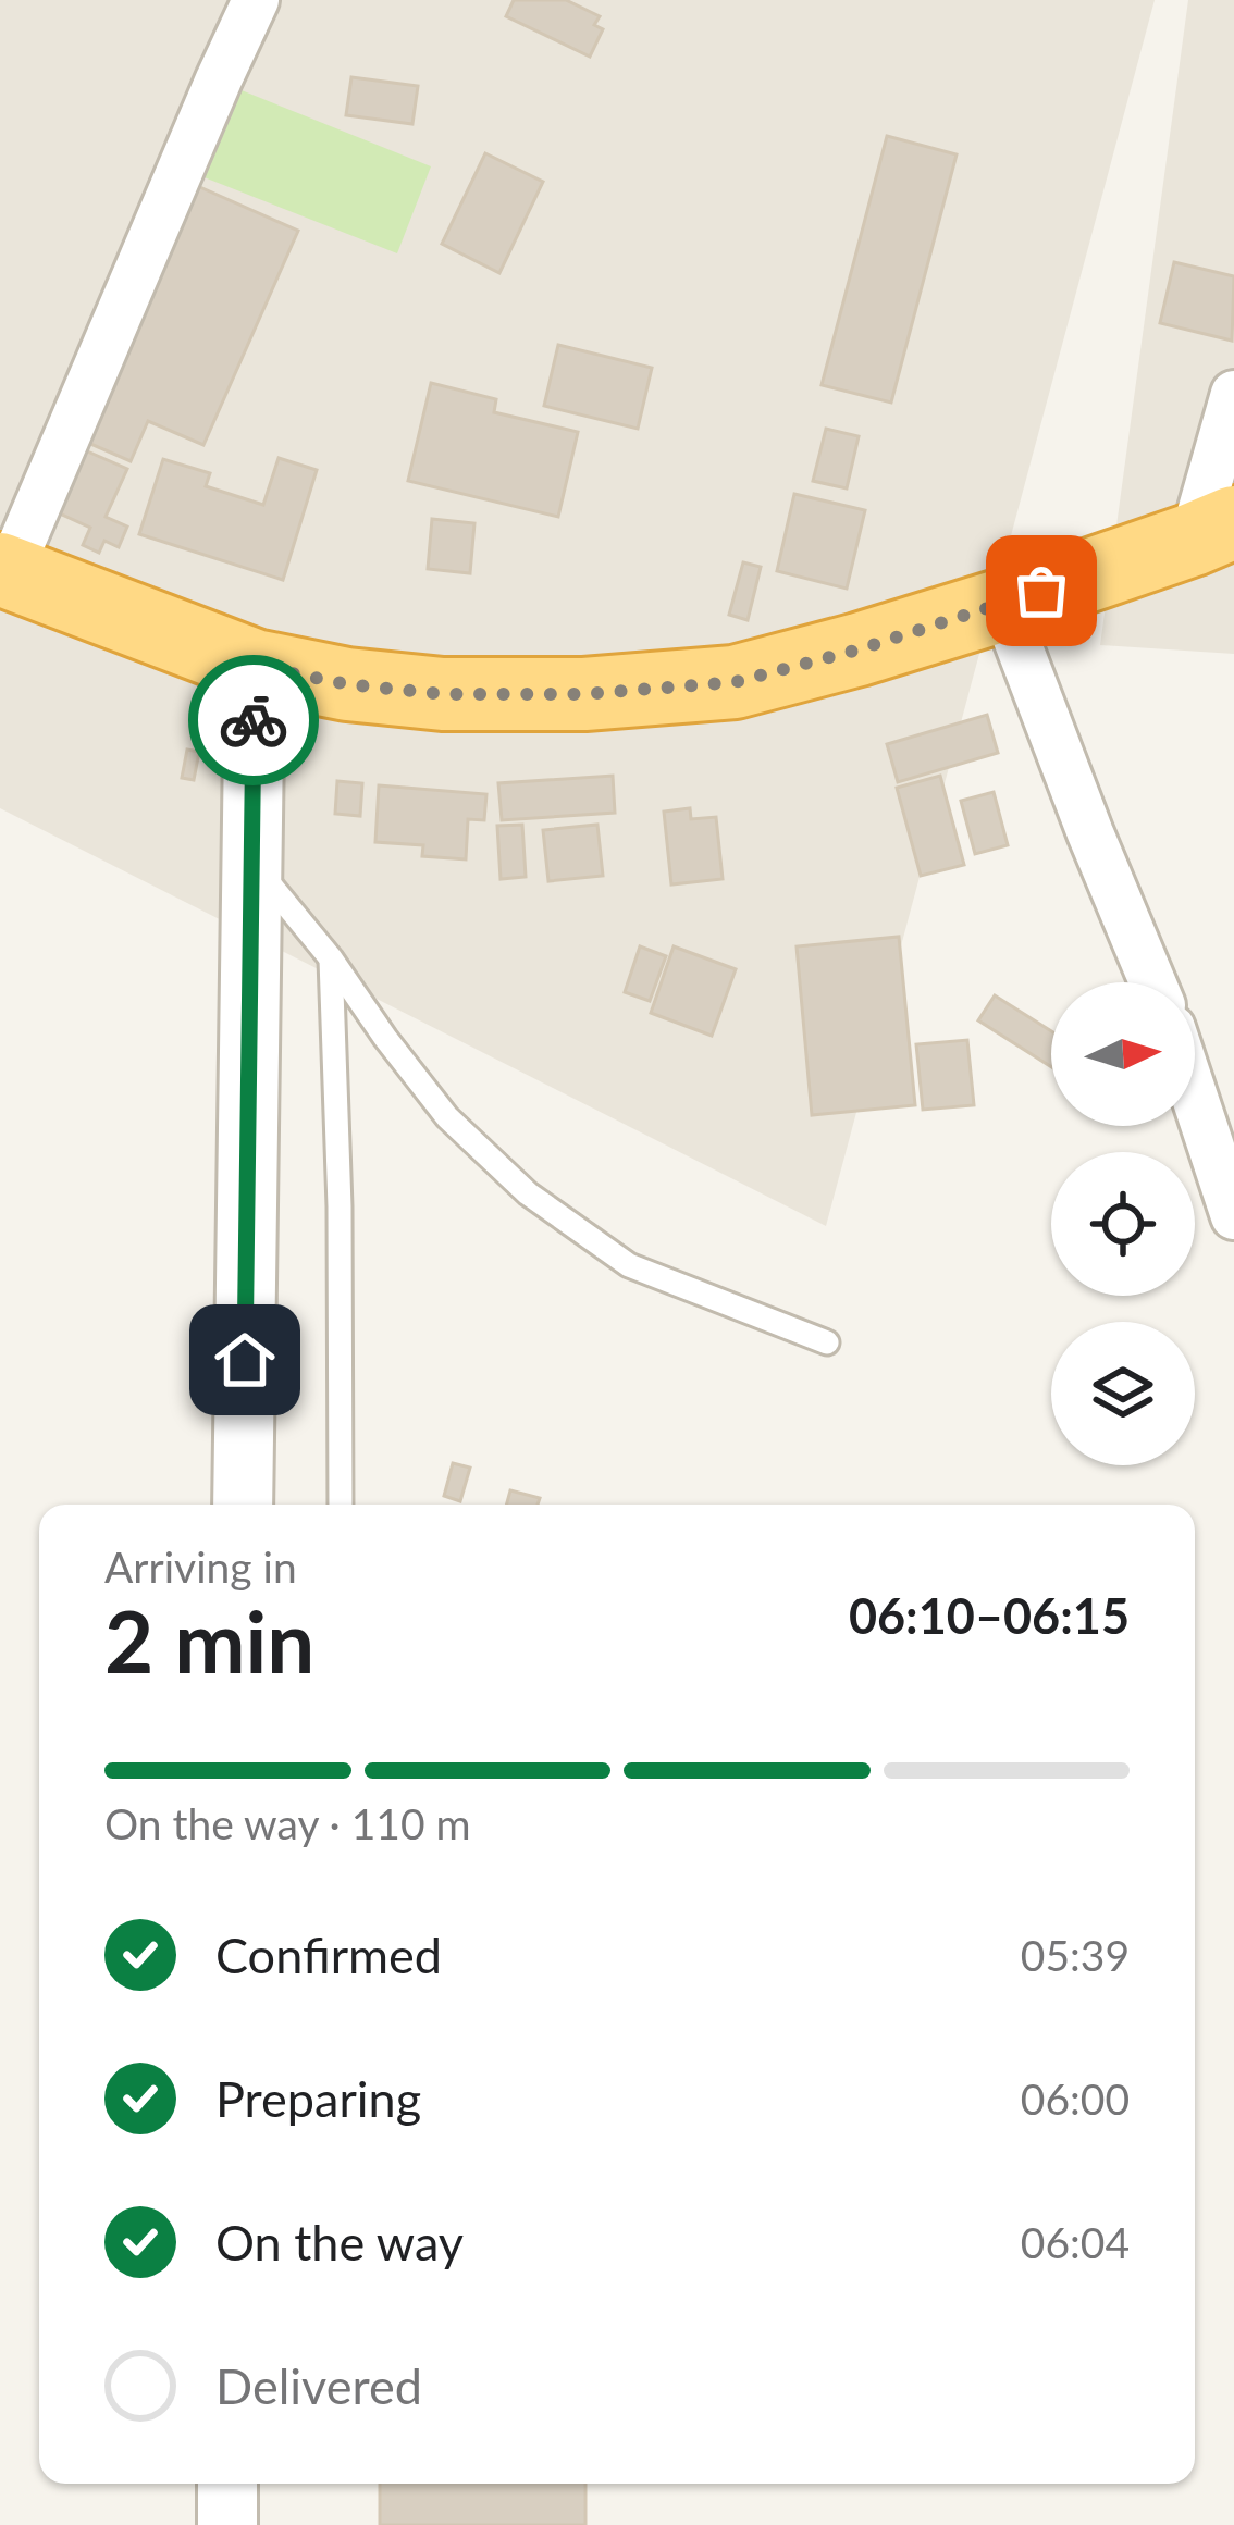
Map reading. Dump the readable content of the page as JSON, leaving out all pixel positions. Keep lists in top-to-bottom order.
{
  "north": "right",
  "page": {
    "heading": ["2 min", "Arriving in", "06:10–06:15"],
    "bar": "On the way · 110 m",
    "list": [
      ["Confirmed", "05:39"],
      ["Preparing", "06:00"],
      ["On the way", "06:04"],
      "Delivered"
    ]
  }
}
